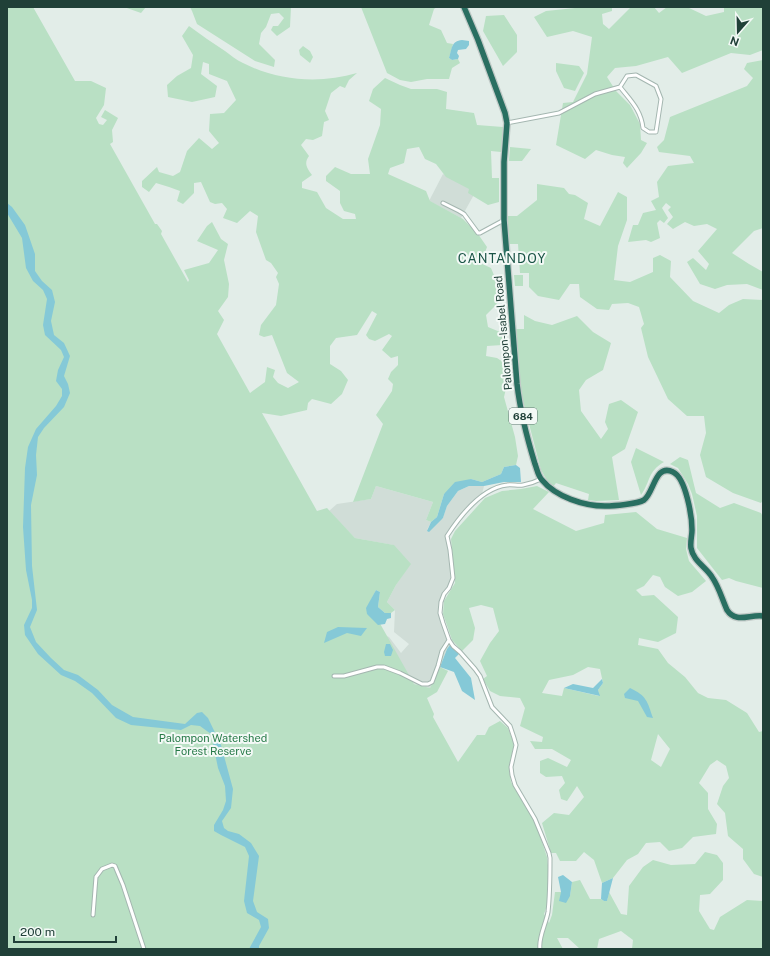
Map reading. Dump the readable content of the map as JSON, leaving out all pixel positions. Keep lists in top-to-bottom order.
{
  "streets": {
    "highway": ["Palompon-Isabel Road", "684"]
  },
  "districts": ["CANTANDOY"],
  "parks": ["Palompon Watershed Forest Reserve"],
  "scale_bar": "200 m",
  "north": "bottom"
}
